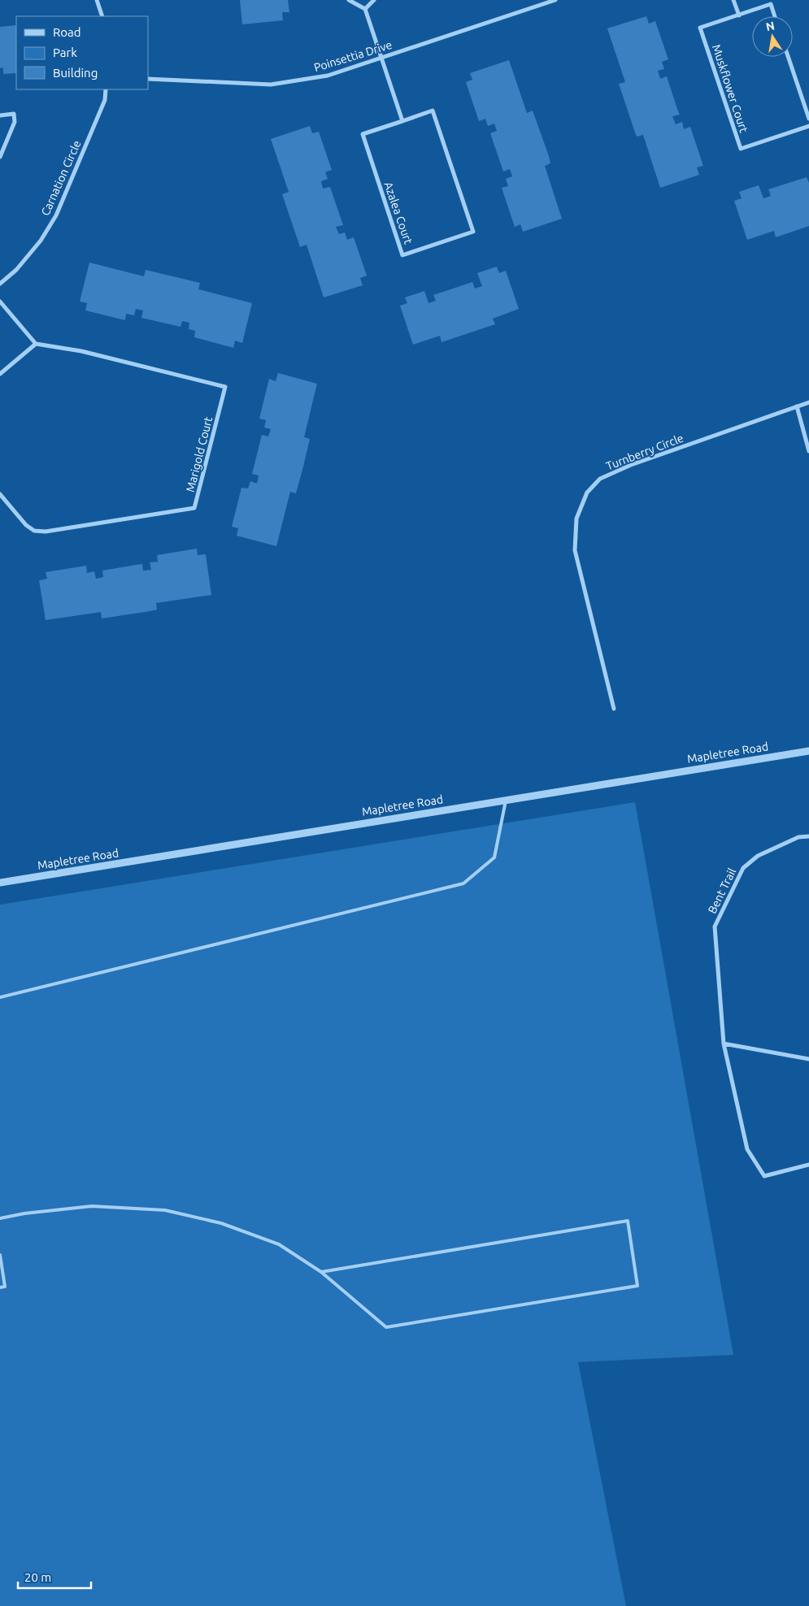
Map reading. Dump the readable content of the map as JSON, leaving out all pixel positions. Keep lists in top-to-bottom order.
{
  "streets": {
    "street": [
      "Poinsettia Drive",
      "Muskflower Court",
      "Carnation Circle",
      "Azalea Court",
      "Turnberry Circle",
      "Marigold Court",
      "Mapletree Road",
      "Bent Trail"
    ]
  },
  "legend": ["Road", "Park", "Building"],
  "scale_bar": "20 m",
  "north": "top"
}
